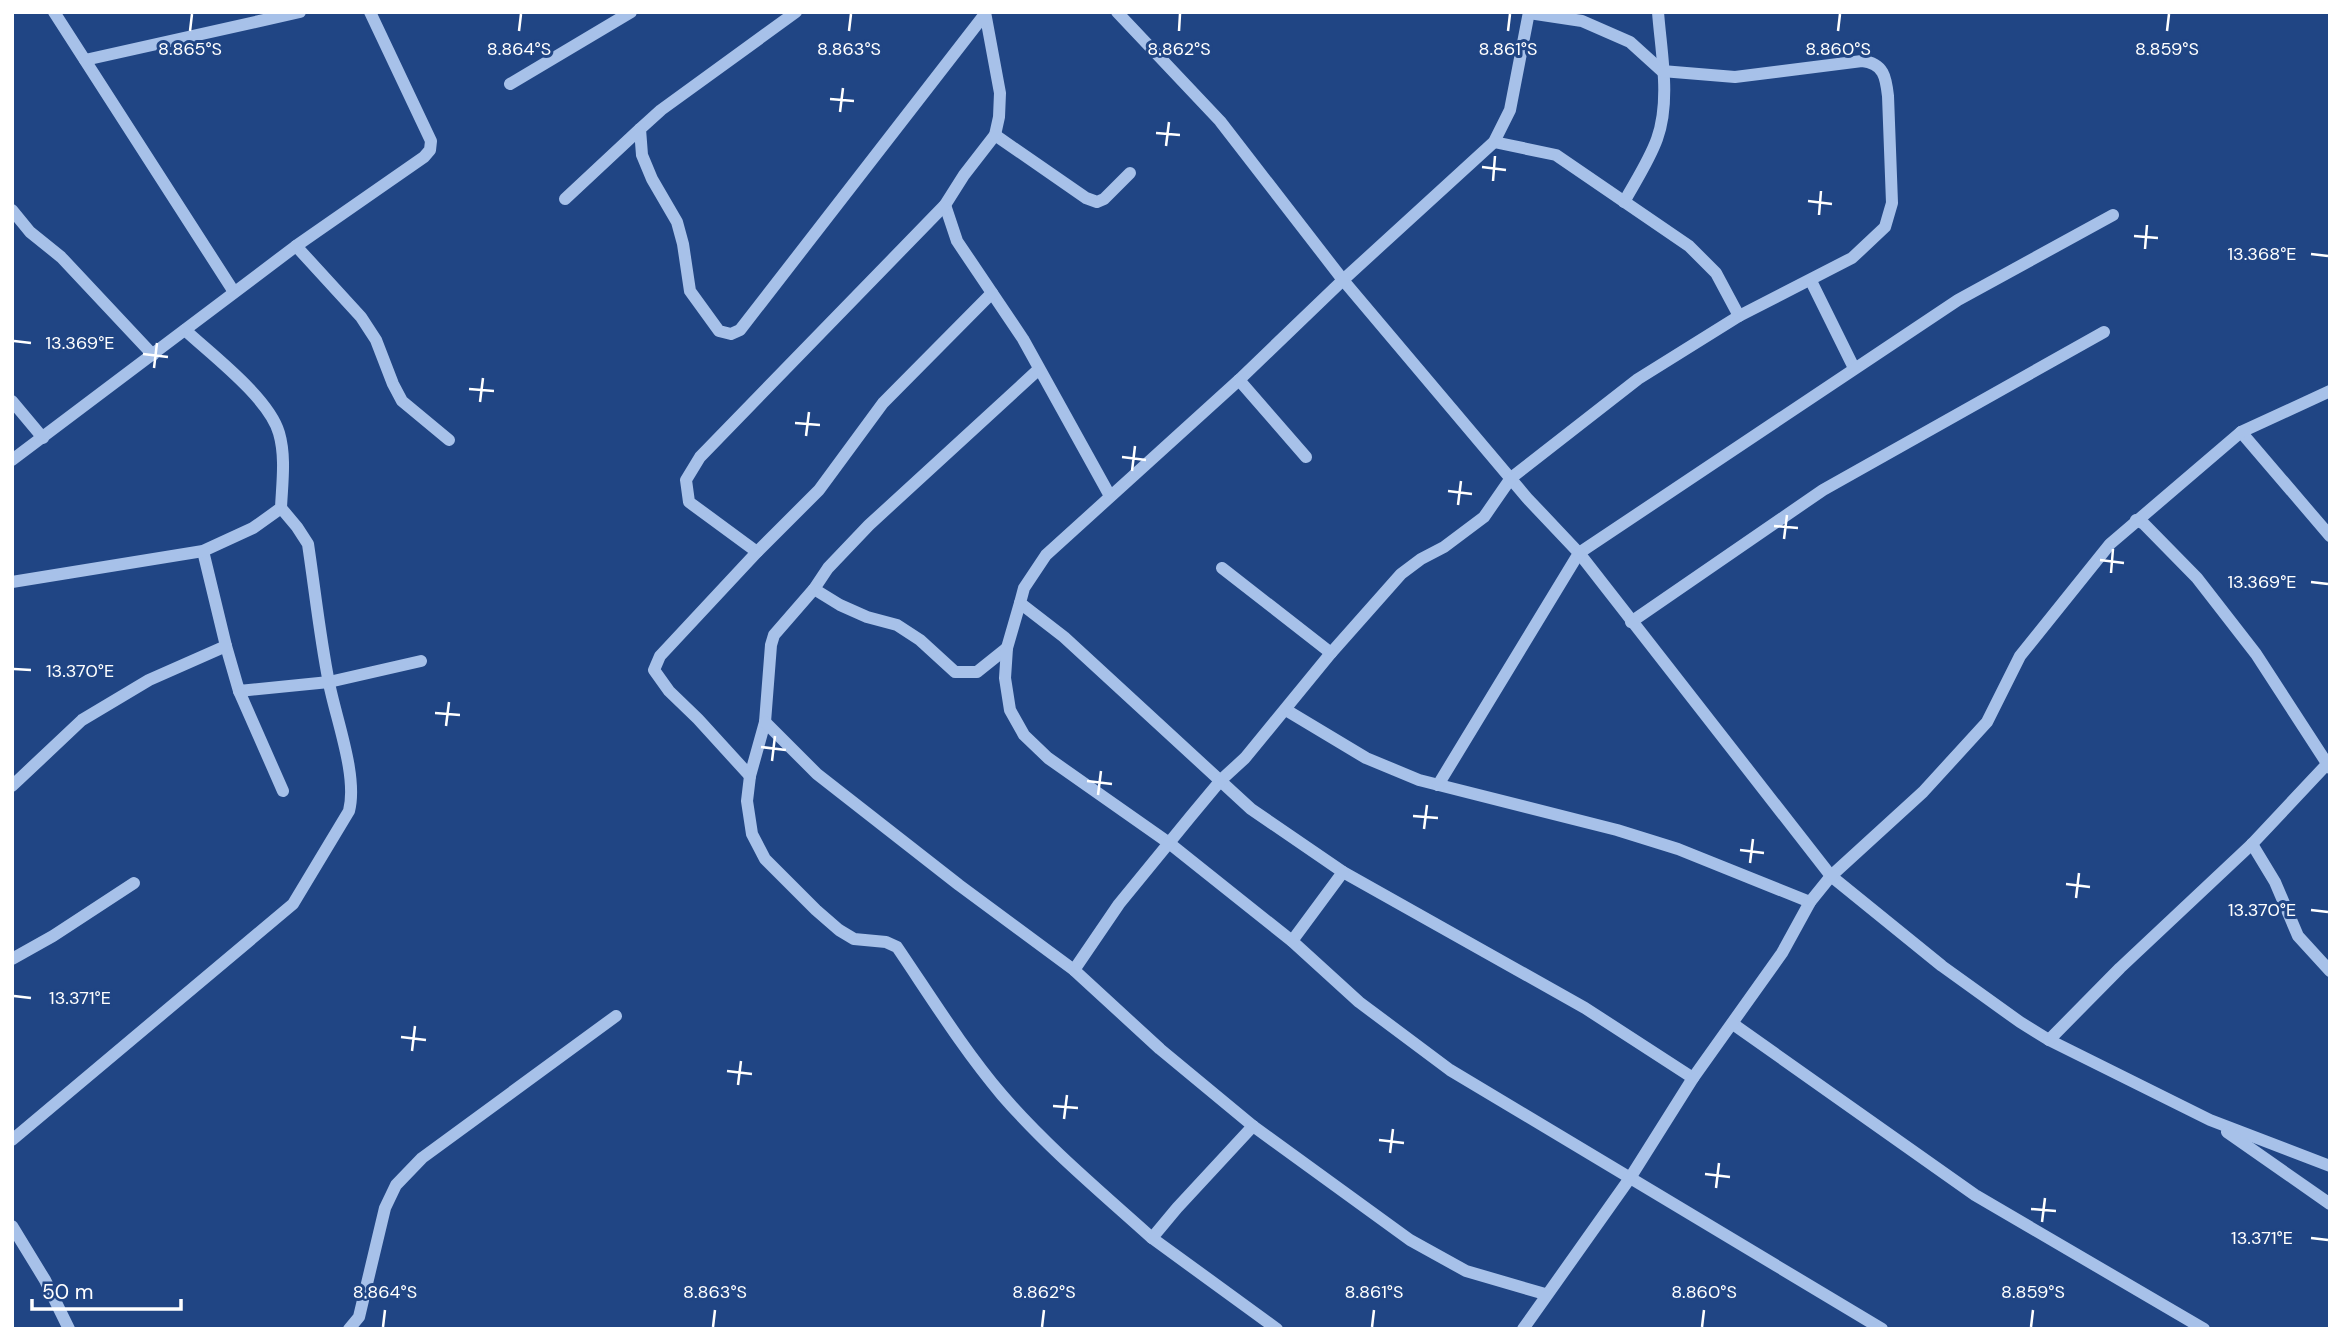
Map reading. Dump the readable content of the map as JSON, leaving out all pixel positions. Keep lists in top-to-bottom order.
{
  "scale_bar": "50 m",
  "coordinates": [
    "8.865°S",
    "8.864°S",
    "8.863°S",
    "8.862°S",
    "8.861°S",
    "8.860°S",
    "8.859°S",
    "13.368°E",
    "13.369°E",
    "13.370°E",
    "13.371°E"
  ]
}
